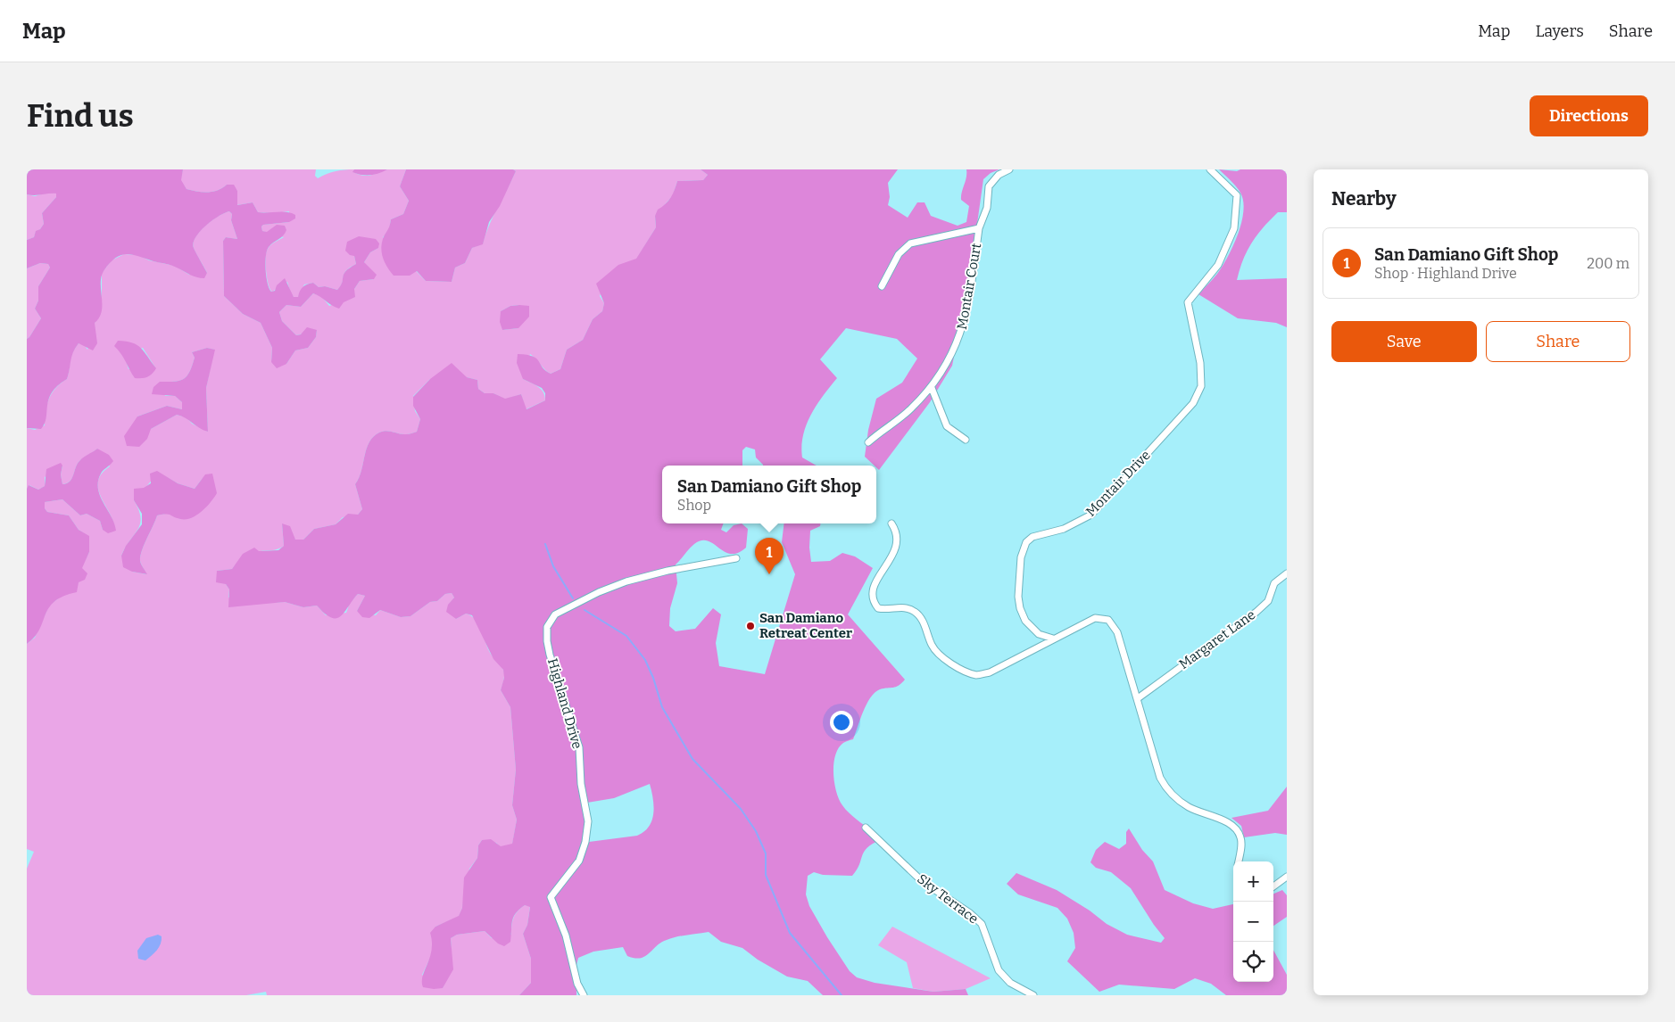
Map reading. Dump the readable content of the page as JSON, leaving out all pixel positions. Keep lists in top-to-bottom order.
{
  "streets": {
    "street": [
      "Montair Court",
      "Montair Drive",
      "Margaret Lane",
      "Highland Drive",
      "Sky Terrace"
    ]
  },
  "places": ["San Damiano Retreat Center"],
  "page": {
    "header": "Map",
    "nav": ["Map", "Layers", "Share"],
    "buttons": [
      "Directions",
      ["Save", "Share"]
    ],
    "title": "Find us",
    "heading": "Nearby",
    "list": [
      {
        "mark": "1",
        "name": "San Damiano Gift Shop",
        "note": "Shop · Highland Drive",
        "value": "200 m"
      }
    ],
    "popup": ["San Damiano Gift Shop", "Shop"],
    "pins": "1",
    "map_buttons": ["+", "−"]
  }
}
